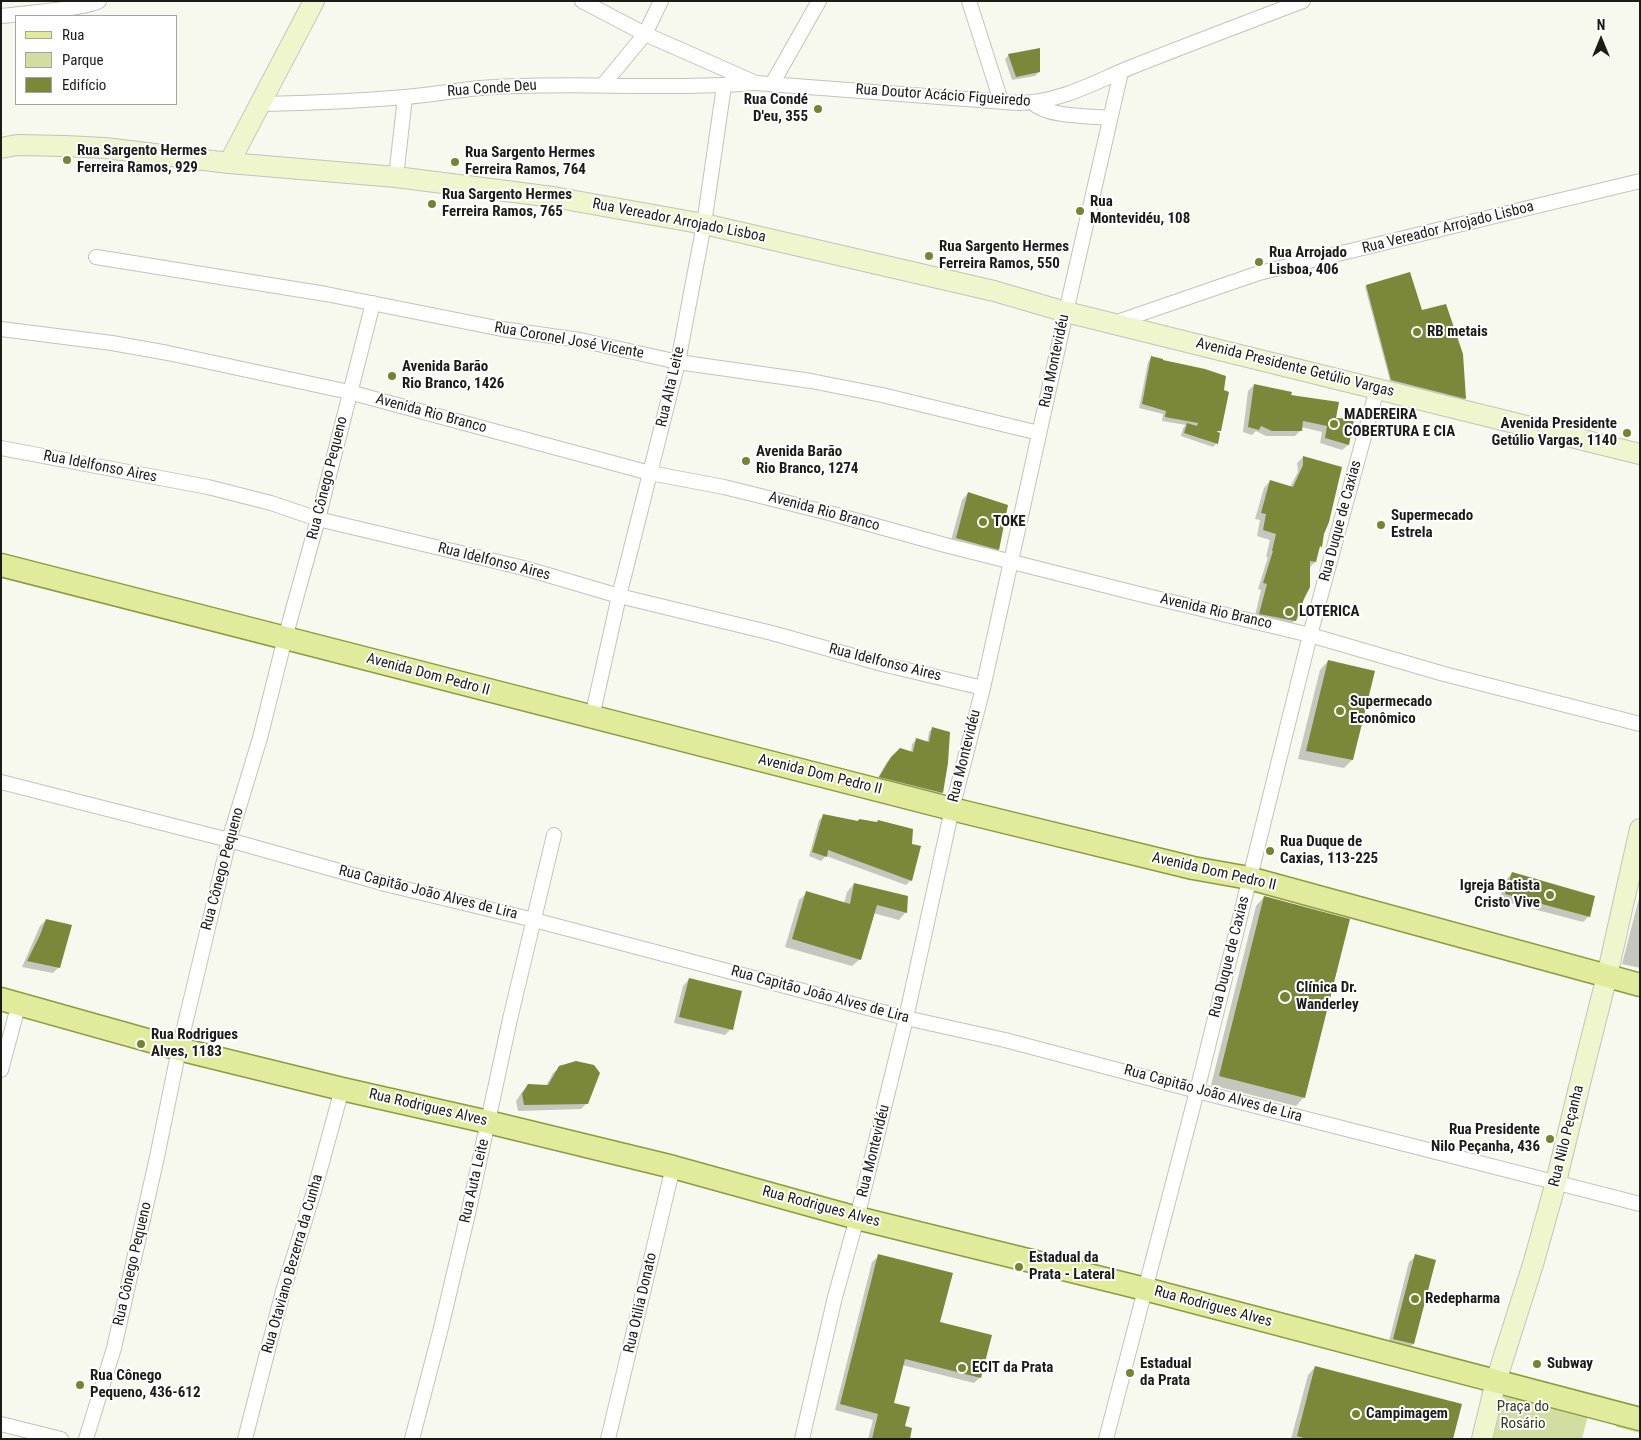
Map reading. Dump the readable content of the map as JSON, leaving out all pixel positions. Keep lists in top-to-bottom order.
{
  "streets": {
    "main road": [
      "Rua Vereador Arrojado Lisboa",
      "Avenida Presidente Getúlio Vargas",
      "Avenida Dom Pedro II",
      "Rua Rodrigues Alves",
      "Rua Nilo Peçanha"
    ],
    "street": [
      "Rua Conde Deu",
      "Rua Doutor Acácio Figueiredo",
      "Rua Coronel José Vicente",
      "Rua Montevidéu",
      "Rua Alta Leite",
      "Avenida Rio Branco",
      "Rua Idelfonso Aires",
      "Rua Cônego Pequeno",
      "Rua Duque de Caxias",
      "Rua Capitão João Alves de Lira",
      "Rua Auta Leite",
      "Rua Otaviano Bezerra da Cunha",
      "Rua Otilia Donato"
    ]
  },
  "crossings": [
    ["Rua Conde Deu", "Rua Alta Leite"],
    ["Rua Doutor Acácio Figueiredo", "Rua Montevidéu"],
    ["Rua Vereador Arrojado Lisboa", "Rua Montevidéu"],
    ["Rua Vereador Arrojado Lisboa", "Avenida Presidente Getúlio Vargas"],
    ["Rua Vereador Arrojado Lisboa", "Rua Alta Leite"],
    ["Rua Coronel José Vicente", "Rua Montevidéu"],
    ["Rua Coronel José Vicente", "Rua Alta Leite"],
    ["Rua Coronel José Vicente", "Rua Cônego Pequeno"],
    ["Rua Montevidéu", "Avenida Presidente Getúlio Vargas"],
    ["Rua Montevidéu", "Avenida Rio Branco"],
    ["Rua Montevidéu", "Rua Idelfonso Aires"],
    ["Rua Montevidéu", "Avenida Dom Pedro II"],
    ["Rua Montevidéu", "Rua Capitão João Alves de Lira"],
    ["Rua Montevidéu", "Rua Rodrigues Alves"],
    ["Avenida Presidente Getúlio Vargas", "Rua Duque de Caxias"],
    ["Rua Alta Leite", "Avenida Rio Branco"],
    ["Rua Alta Leite", "Rua Idelfonso Aires"],
    ["Rua Alta Leite", "Avenida Dom Pedro II"],
    ["Avenida Rio Branco", "Rua Cônego Pequeno"],
    ["Avenida Rio Branco", "Rua Duque de Caxias"],
    ["Rua Idelfonso Aires", "Rua Cônego Pequeno"],
    ["Rua Cônego Pequeno", "Avenida Dom Pedro II"],
    ["Rua Cônego Pequeno", "Rua Capitão João Alves de Lira"],
    ["Rua Cônego Pequeno", "Rua Rodrigues Alves"],
    ["Rua Duque de Caxias", "Avenida Dom Pedro II"],
    ["Rua Duque de Caxias", "Rua Capitão João Alves de Lira"],
    ["Rua Duque de Caxias", "Rua Rodrigues Alves"],
    ["Avenida Dom Pedro II", "Rua Nilo Peçanha"],
    ["Rua Capitão João Alves de Lira", "Rua Nilo Peçanha"],
    ["Rua Capitão João Alves de Lira", "Rua Auta Leite"],
    ["Rua Rodrigues Alves", "Rua Nilo Peçanha"],
    ["Rua Rodrigues Alves", "Rua Auta Leite"],
    ["Rua Rodrigues Alves", "Rua Otaviano Bezerra da Cunha"],
    ["Rua Rodrigues Alves", "Rua Otilia Donato"]
  ],
  "parks": ["Praça do Rosário"],
  "places": [
    "Rua Condé D'eu, 355",
    "Rua Sargento Hermes Ferreira Ramos, 929",
    "Rua Sargento Hermes Ferreira Ramos, 764",
    "Rua Sargento Hermes Ferreira Ramos, 765",
    "Rua Montevidéu, 108",
    "Rua Sargento Hermes Ferreira Ramos, 550",
    "Rua Arrojado Lisboa, 406",
    "RB metais",
    "Avenida Barão Rio Branco, 1426",
    "MADEREIRA COBERTURA E CIA",
    "Avenida Presidente Getúlio Vargas, 1140",
    "Avenida Barão Rio Branco, 1274",
    "TOKE",
    "Supermecado Estrela",
    "LOTERICA",
    "Supermecado Econômico",
    "Rua Duque de Caxias, 113-225",
    "Igreja Batista Cristo Vive",
    "Clínica Dr. Wanderley",
    "Rua Rodrigues Alves, 1183",
    "Rua Presidente Nilo Peçanha, 436",
    "Estadual da Prata - Lateral",
    "Redepharma",
    "Subway",
    "ECIT da Prata",
    "Estadual da Prata",
    "Rua Cônego Pequeno, 436-612",
    "Campimagem"
  ],
  "legend": ["Rua", "Parque", "Edifício"],
  "north": "top"
}
